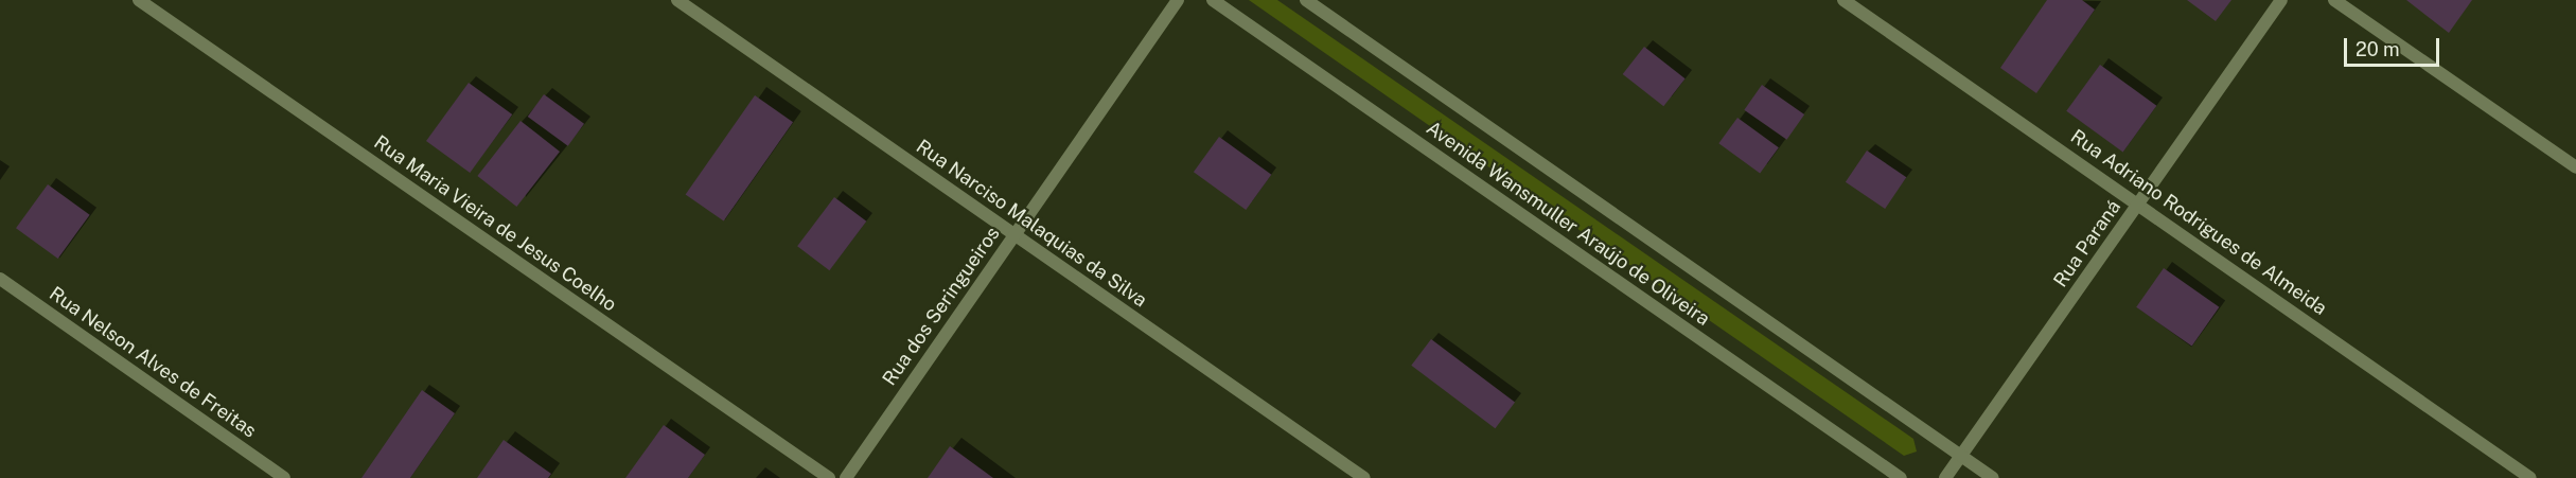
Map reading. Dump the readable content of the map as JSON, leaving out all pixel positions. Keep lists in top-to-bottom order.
{
  "streets": {
    "street": [
      "Rua Adriano Rodrigues de Almeida",
      "Rua Maria Vieira de Jesus Coelho",
      "Rua Narciso Malaquias da Silva",
      "Avenida Wansmuller Araújo de Oliveira",
      "Rua Paraná",
      "Rua dos Seringueiros",
      "Rua Nelson Alves de Freitas"
    ]
  },
  "crossings": [
    ["Rua Adriano Rodrigues de Almeida", "Rua Paraná"],
    ["Rua Narciso Malaquias da Silva", "Rua dos Seringueiros"],
    ["Avenida Wansmuller Araújo de Oliveira", "Rua Paraná"]
  ],
  "scale_bar": "20 m"
}
